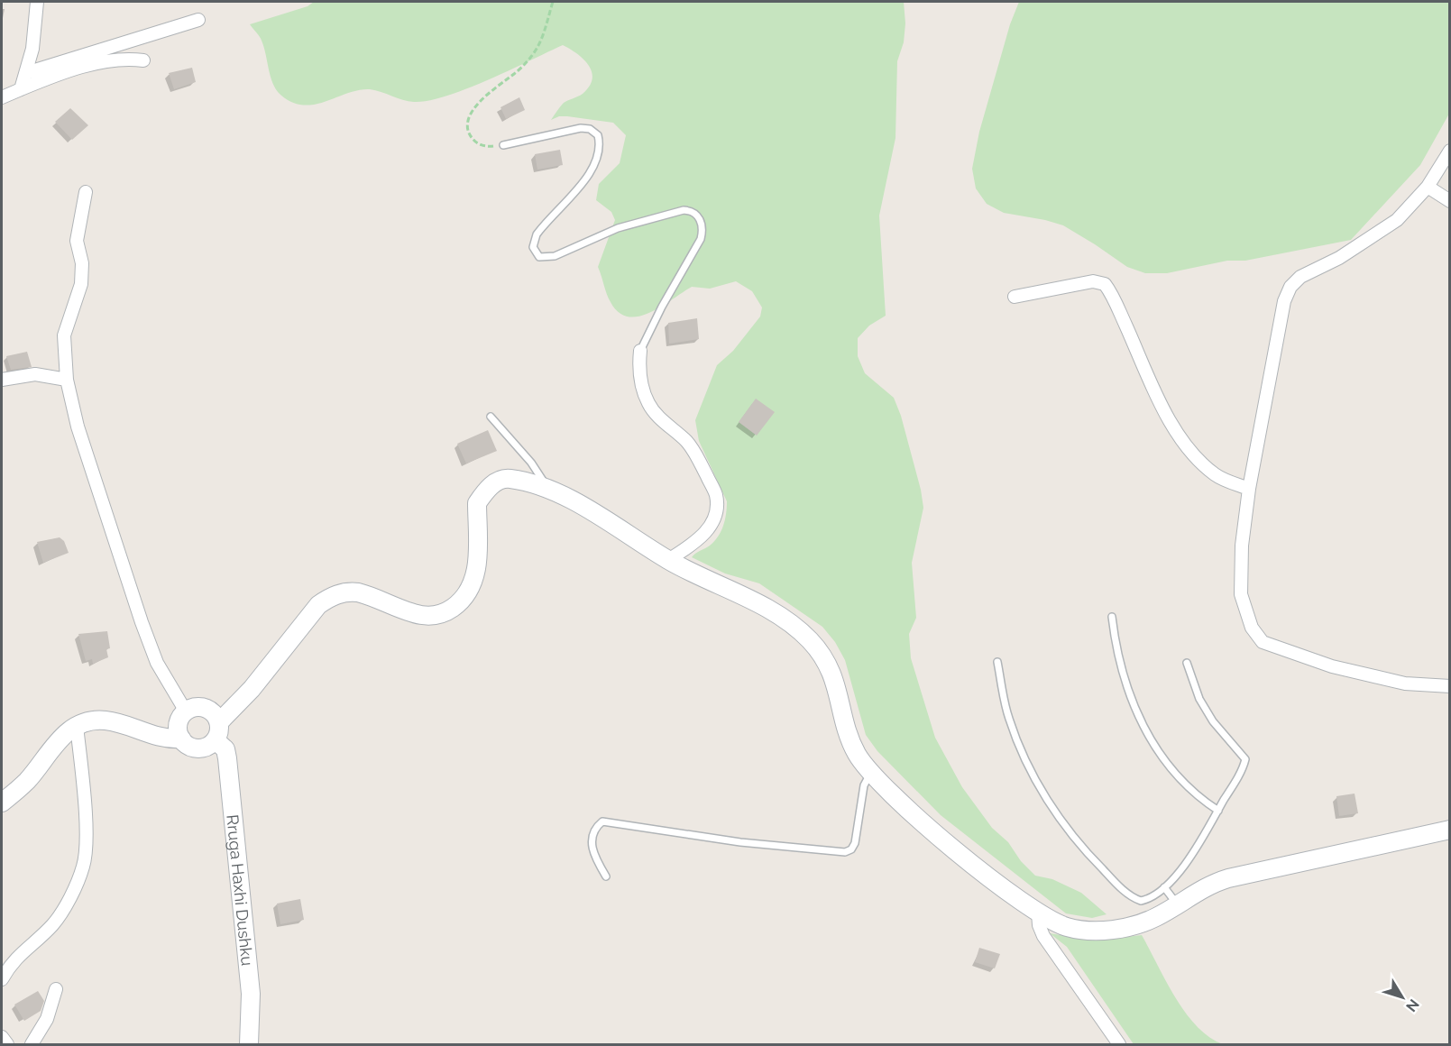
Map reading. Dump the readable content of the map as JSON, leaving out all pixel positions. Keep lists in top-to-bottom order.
{
  "streets": {
    "street": ["Rruga Haxhi Dushku"]
  },
  "north": "bottom right"
}
